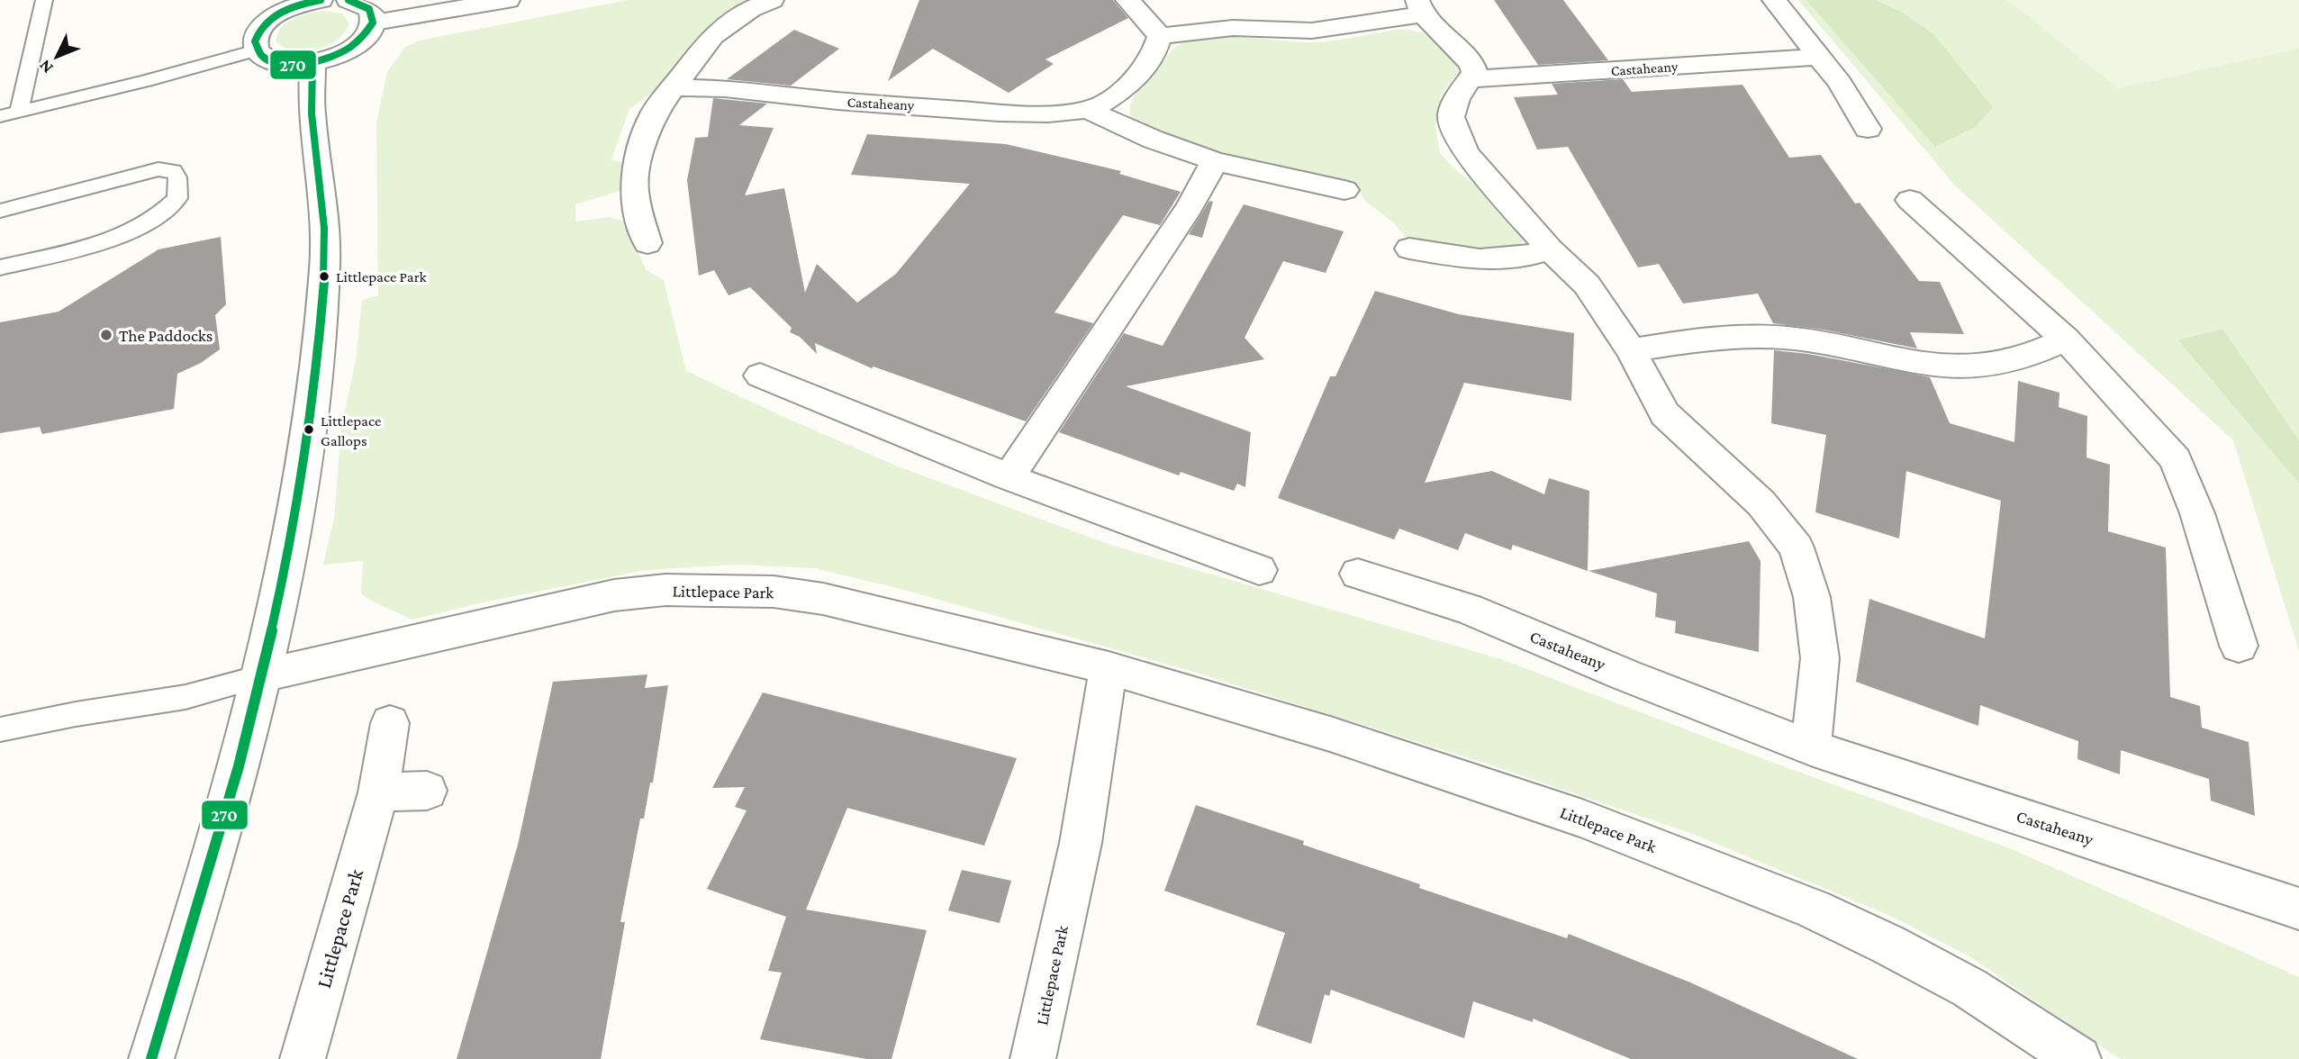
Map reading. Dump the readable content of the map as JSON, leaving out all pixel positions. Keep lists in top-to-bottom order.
{
  "streets": {
    "street": ["Castaheany", "Littlepace Park"]
  },
  "places": ["Littlepace Park", "The Paddocks", "Littlepace Gallops"],
  "lines": ["transit line 270"],
  "north": "bottom left"
}
